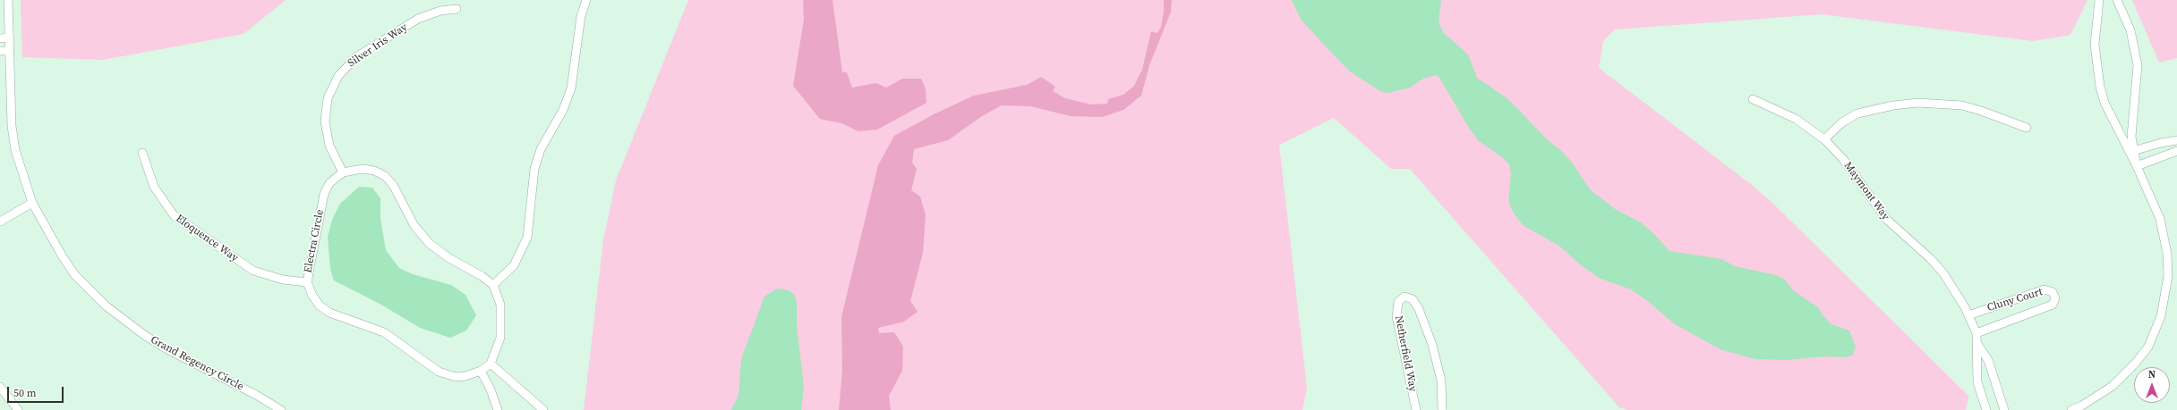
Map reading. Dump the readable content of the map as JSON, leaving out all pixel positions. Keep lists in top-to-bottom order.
{
  "streets": {
    "street": [
      "Silver Iris Way",
      "Maymont Way",
      "Eloquence Way",
      "Electra Circle",
      "Cluny Court",
      "Netherfield Way",
      "Grand Regency Circle"
    ]
  },
  "crossings": [
    ["Silver Iris Way", "Electra Circle"],
    ["Maymont Way", "Cluny Court"],
    ["Eloquence Way", "Electra Circle"]
  ],
  "scale_bar": "50 m",
  "north": "top"
}
